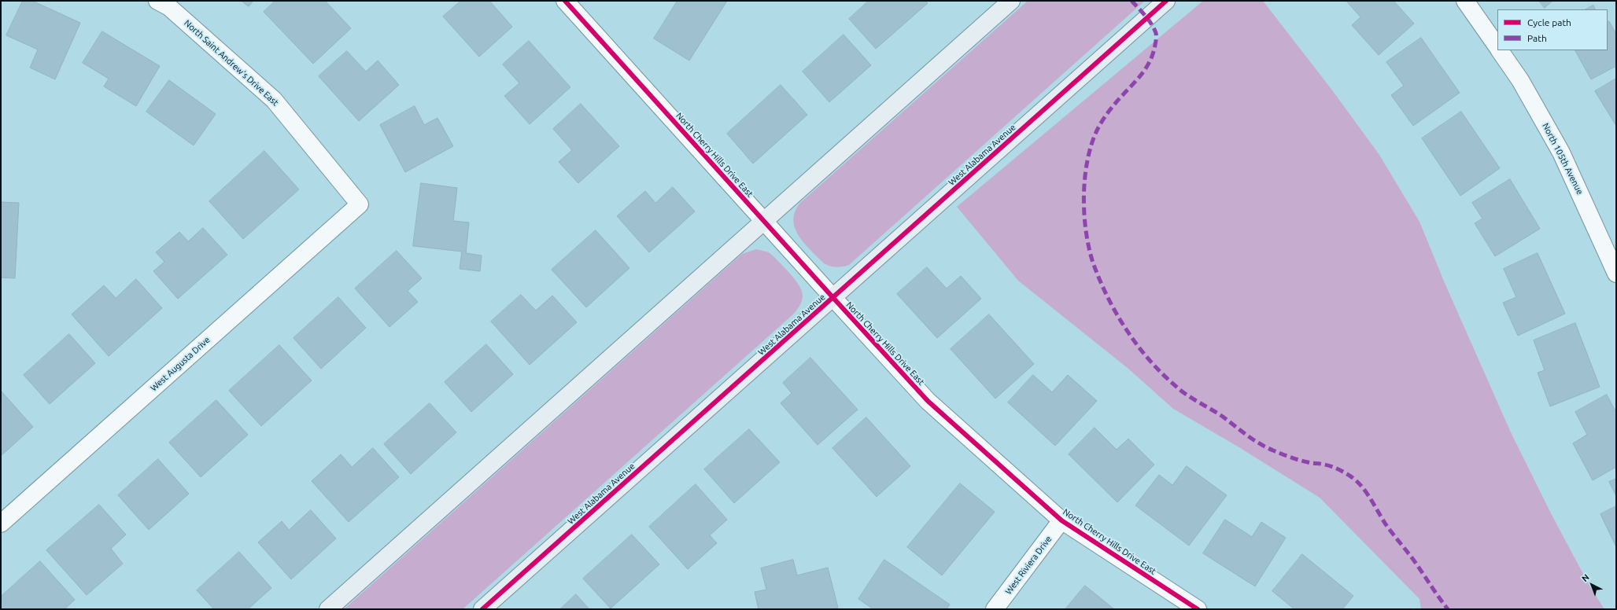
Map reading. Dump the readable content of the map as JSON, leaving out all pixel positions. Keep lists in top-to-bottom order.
{
  "streets": {
    "street": [
      "North Saint Andrew's Drive East",
      "North Cherry Hills Drive East",
      "West Alabama Avenue",
      "North 105th Avenue",
      "West Augusta Drive",
      "West Riviera Drive"
    ]
  },
  "crossings": [
    ["North Saint Andrew's Drive East", "West Augusta Drive"],
    ["North Cherry Hills Drive East", "West Alabama Avenue"],
    ["North Cherry Hills Drive East", "West Riviera Drive"]
  ],
  "legend": ["Cycle path", "Path"],
  "north": "top left"
}
